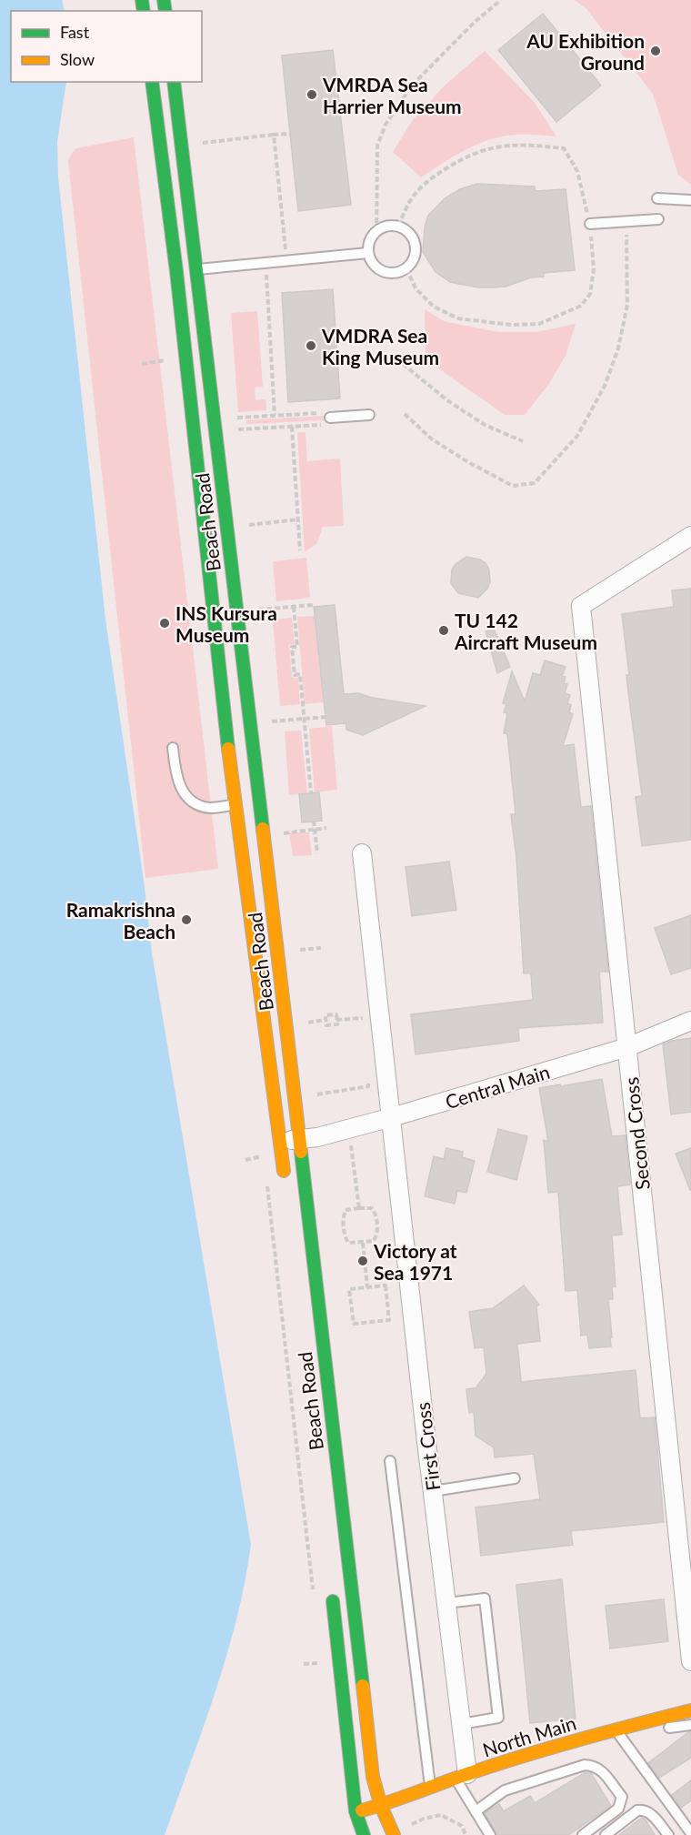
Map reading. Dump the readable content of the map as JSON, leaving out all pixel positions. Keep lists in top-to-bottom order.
{
  "streets": {
    "main road": ["Beach Road", "North Main"],
    "street": ["Central Main", "Second Cross", "First Cross"]
  },
  "crossings": [
    ["Beach Road", "Central Main"],
    ["Beach Road", "North Main"],
    ["Central Main", "Second Cross"],
    ["Central Main", "First Cross"],
    ["First Cross", "North Main"]
  ],
  "places": [
    "AU Exhibition Ground",
    "VMRDA Sea Harrier Museum",
    "VMDRA Sea King Museum",
    "INS Kursura Museum",
    "TU 142 Aircraft Museum",
    "Ramakrishna Beach",
    "Victory at Sea 1971"
  ],
  "legend": ["Fast", "Slow"]
}
